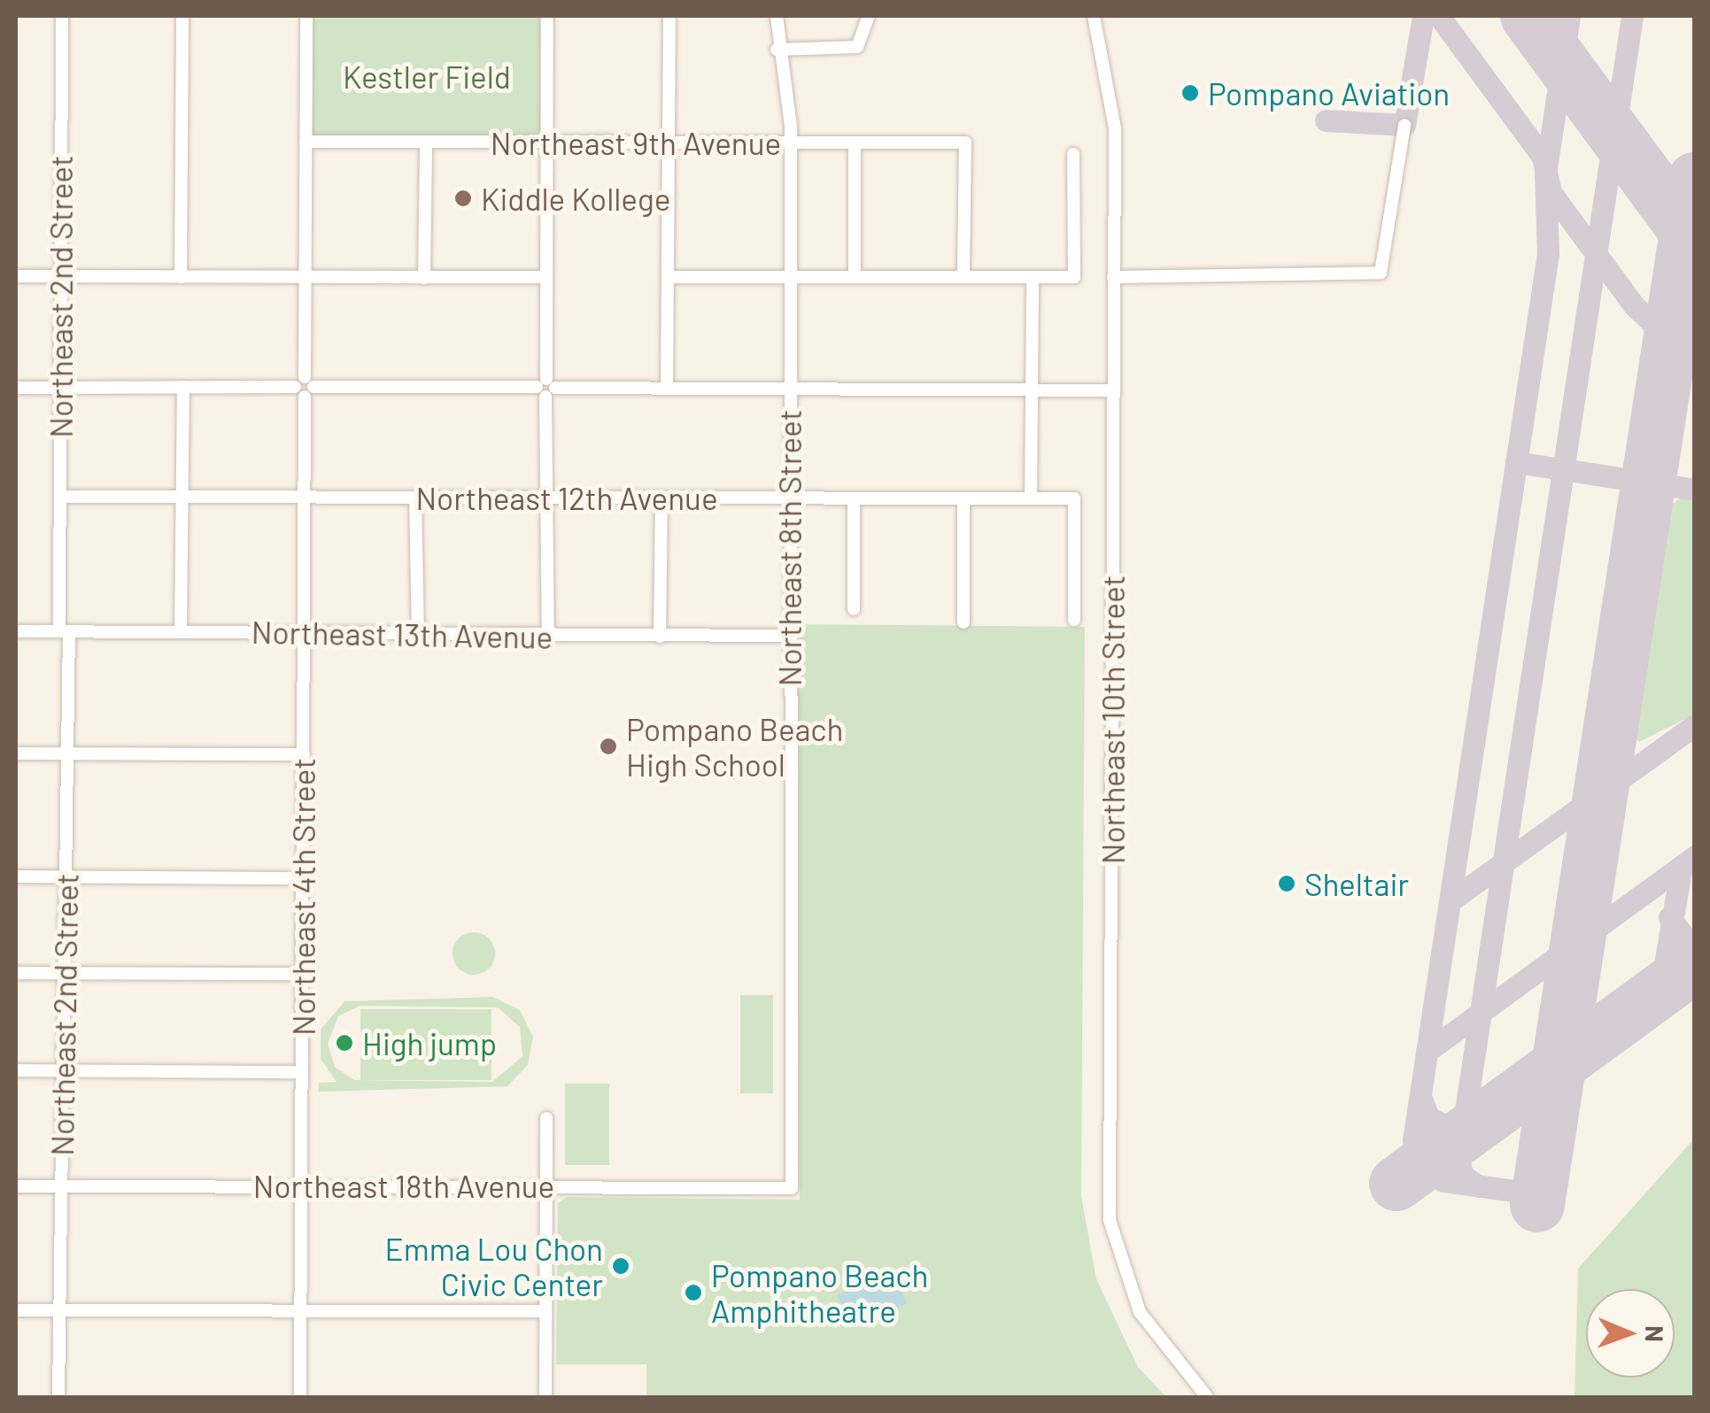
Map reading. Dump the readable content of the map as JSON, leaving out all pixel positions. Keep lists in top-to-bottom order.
{
  "streets": {
    "street": [
      "Northeast 9th Avenue",
      "Northeast 2nd Street",
      "Northeast 12th Avenue",
      "Northeast 8th Street",
      "Northeast 13th Avenue",
      "Northeast 10th Street",
      "Northeast 4th Street",
      "Northeast 18th Avenue"
    ]
  },
  "crossings": [
    ["Northeast 9th Avenue", "Northeast 8th Street"],
    ["Northeast 9th Avenue", "Northeast 4th Street"],
    ["Northeast 2nd Street", "Northeast 12th Avenue"],
    ["Northeast 2nd Street", "Northeast 13th Avenue"],
    ["Northeast 2nd Street", "Northeast 18th Avenue"],
    ["Northeast 12th Avenue", "Northeast 8th Street"],
    ["Northeast 12th Avenue", "Northeast 4th Street"],
    ["Northeast 8th Street", "Northeast 13th Avenue"],
    ["Northeast 8th Street", "Northeast 18th Avenue"],
    ["Northeast 13th Avenue", "Northeast 4th Street"],
    ["Northeast 4th Street", "Northeast 18th Avenue"]
  ],
  "parks": ["Kestler Field"],
  "places": [
    "Pompano Aviation",
    "Kiddle Kollege",
    "Pompano Beach High School",
    "Sheltair",
    "High jump",
    "Emma Lou Chon Civic Center",
    "Pompano Beach Amphitheatre"
  ],
  "north": "right"
}
